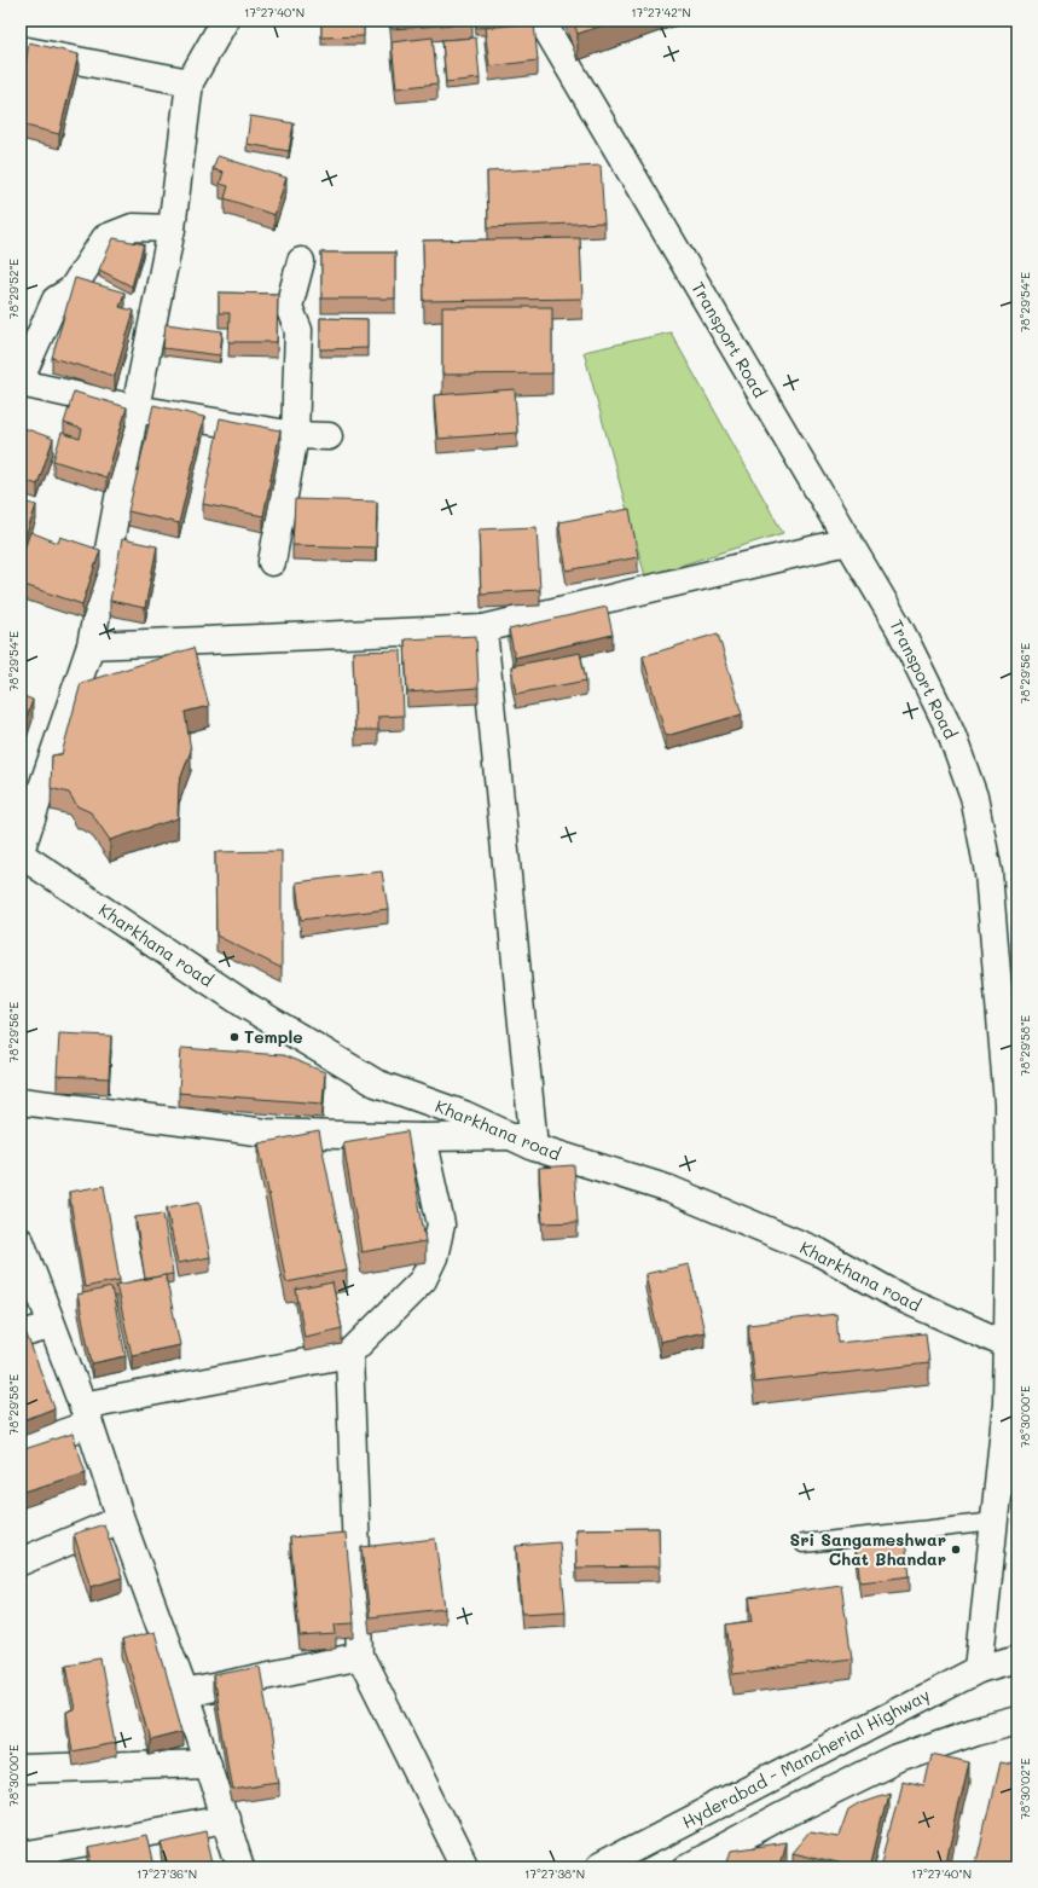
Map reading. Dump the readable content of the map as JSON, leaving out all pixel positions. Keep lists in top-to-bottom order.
{
  "streets": {
    "street": ["Transport Road", "Kharkhana road", "Hyderabad - Mancherial Highway"]
  },
  "crossings": [
    ["Transport Road", "Kharkhana road"],
    ["Transport Road", "Hyderabad - Mancherial Highway"]
  ],
  "places": ["Temple", "Sri Sangameshwar Chat Bhandar"],
  "coordinates": [
    "17°27'40\"N",
    "17°27'42\"N",
    "78°29'52\"E",
    "78°29'54\"E",
    "78°29'56\"E",
    "78°29'58\"E",
    "78°30'00\"E",
    "78°30'02\"E",
    "17°27'36\"N",
    "17°27'38\"N"
  ]
}
